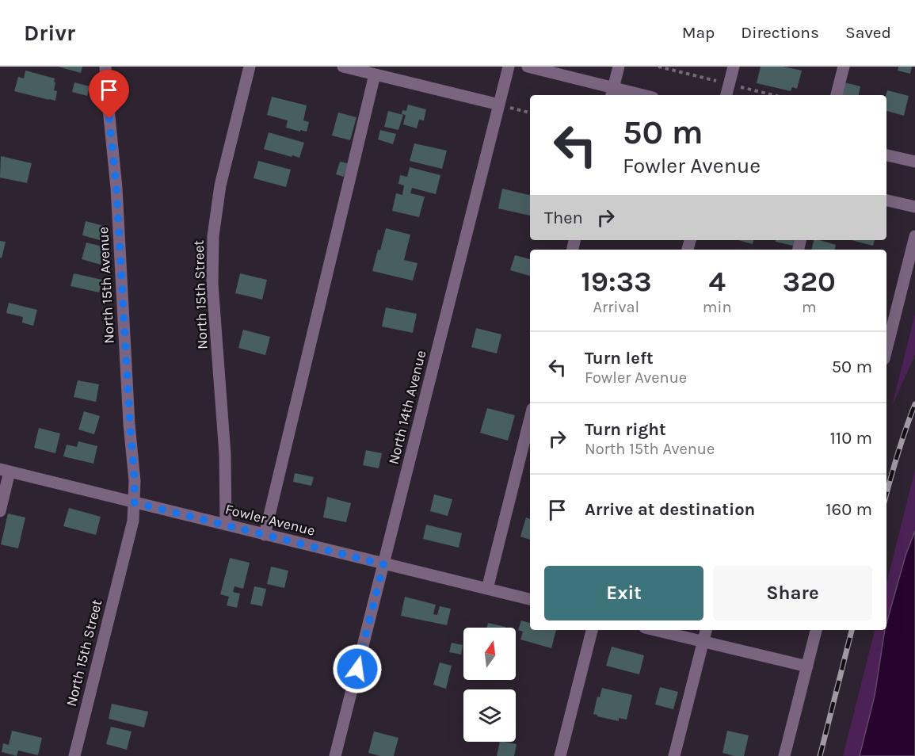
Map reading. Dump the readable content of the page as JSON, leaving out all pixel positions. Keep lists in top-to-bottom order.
{
  "streets": {
    "street": [
      "North 15th Avenue",
      "North 15th Street",
      "North 14th Avenue",
      "Fowler Avenue"
    ]
  },
  "crossings": [
    ["North 15th Avenue", "North 15th Street"],
    ["North 15th Avenue", "Fowler Avenue"],
    ["North 15th Street", "Fowler Avenue"],
    ["North 14th Avenue", "Fowler Avenue"]
  ],
  "north": "top",
  "page": {
    "header": "Drivr",
    "nav": ["Map", "Directions", "Saved"],
    "turn": ["50 m", "Fowler Avenue"],
    "then": "Then",
    "eta": [
      "19:33",
      "Arrival",
      "4",
      "min",
      "320",
      "m"
    ],
    "list": [
      {
        "name": "Turn left",
        "note": "Fowler Avenue",
        "value": "50 m"
      },
      {
        "name": "Turn right",
        "note": "North 15th Avenue",
        "value": "110 m"
      },
      {
        "name": "Arrive at destination",
        "value": "160 m"
      }
    ],
    "buttons": ["Exit", "Share"]
  }
}
